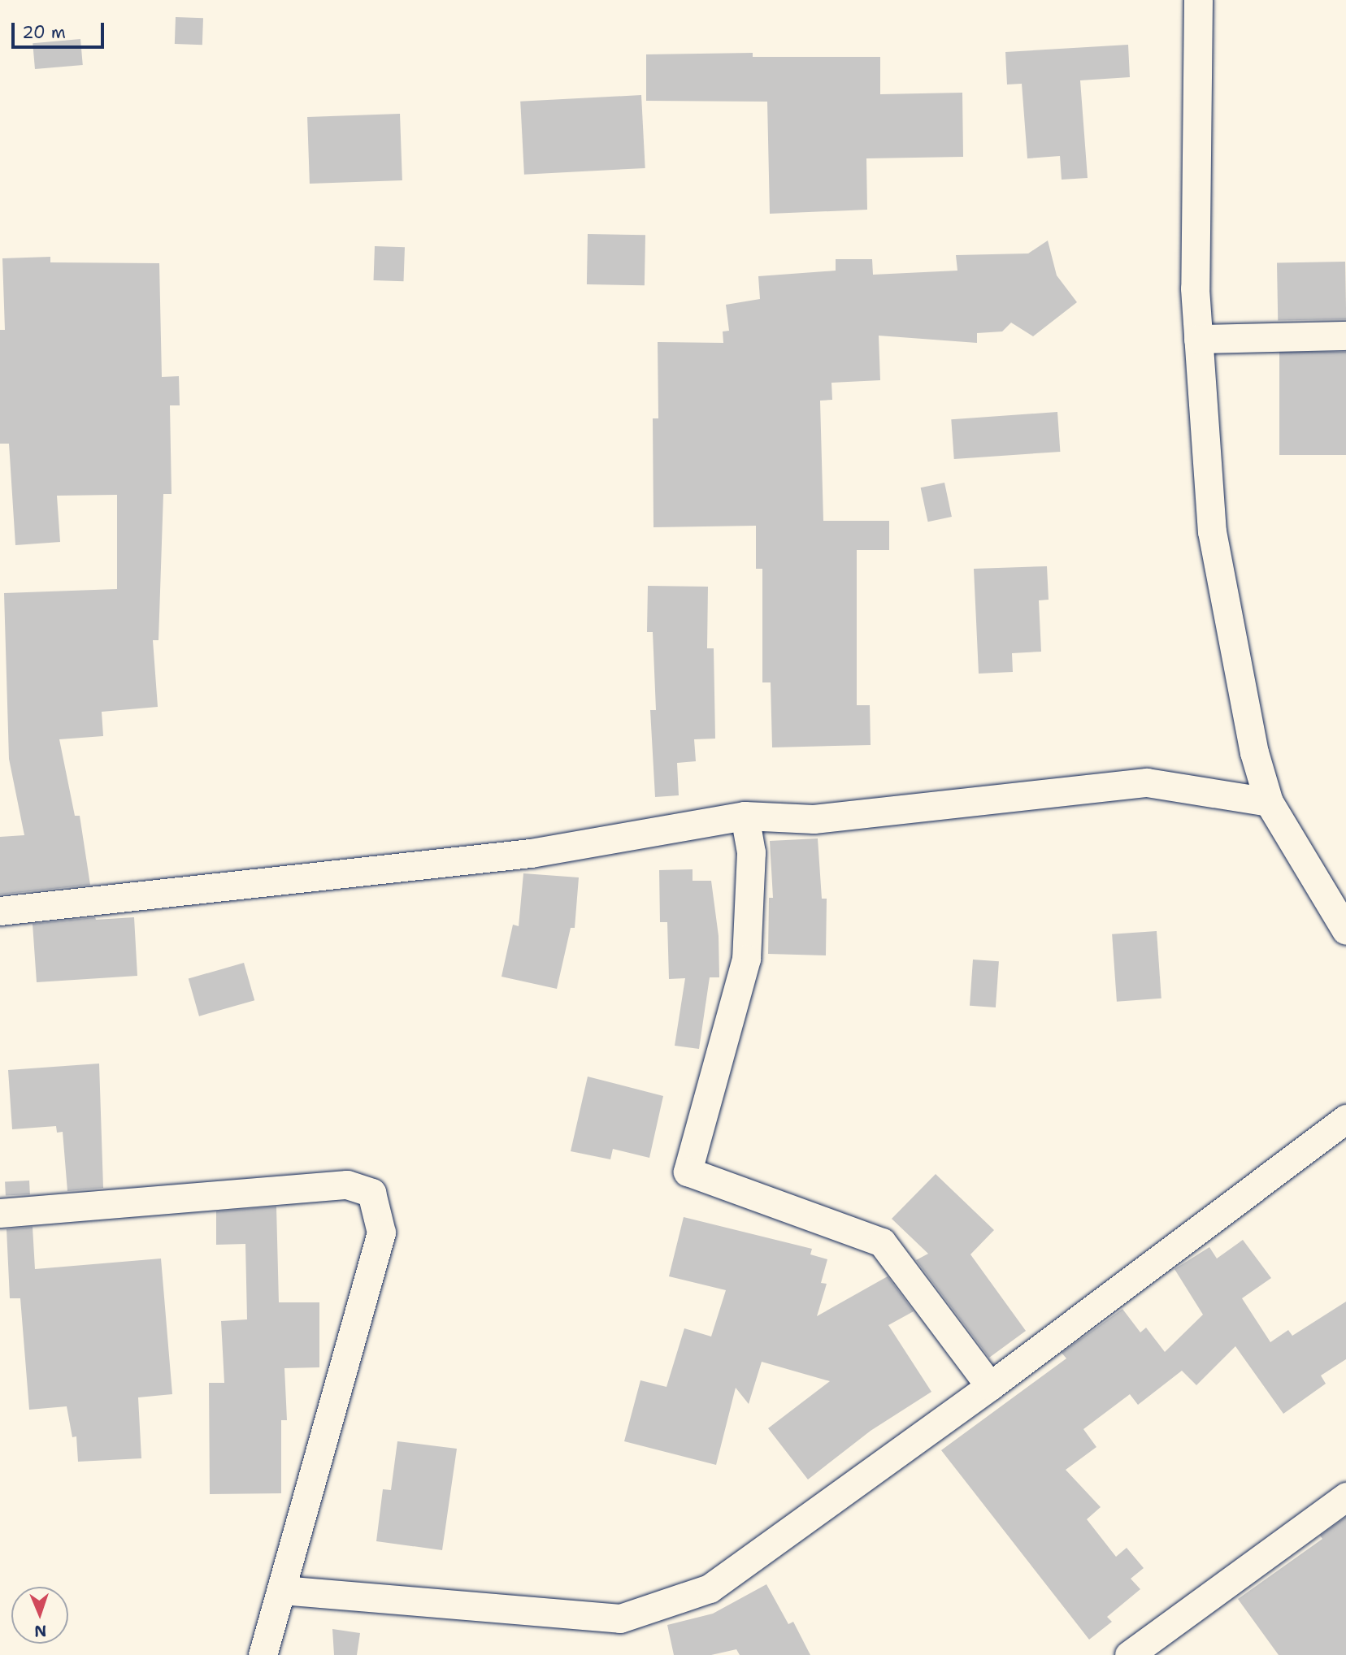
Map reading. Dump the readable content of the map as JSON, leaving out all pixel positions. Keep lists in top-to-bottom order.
{
  "scale_bar": "20 m",
  "north": "bottom"
}
